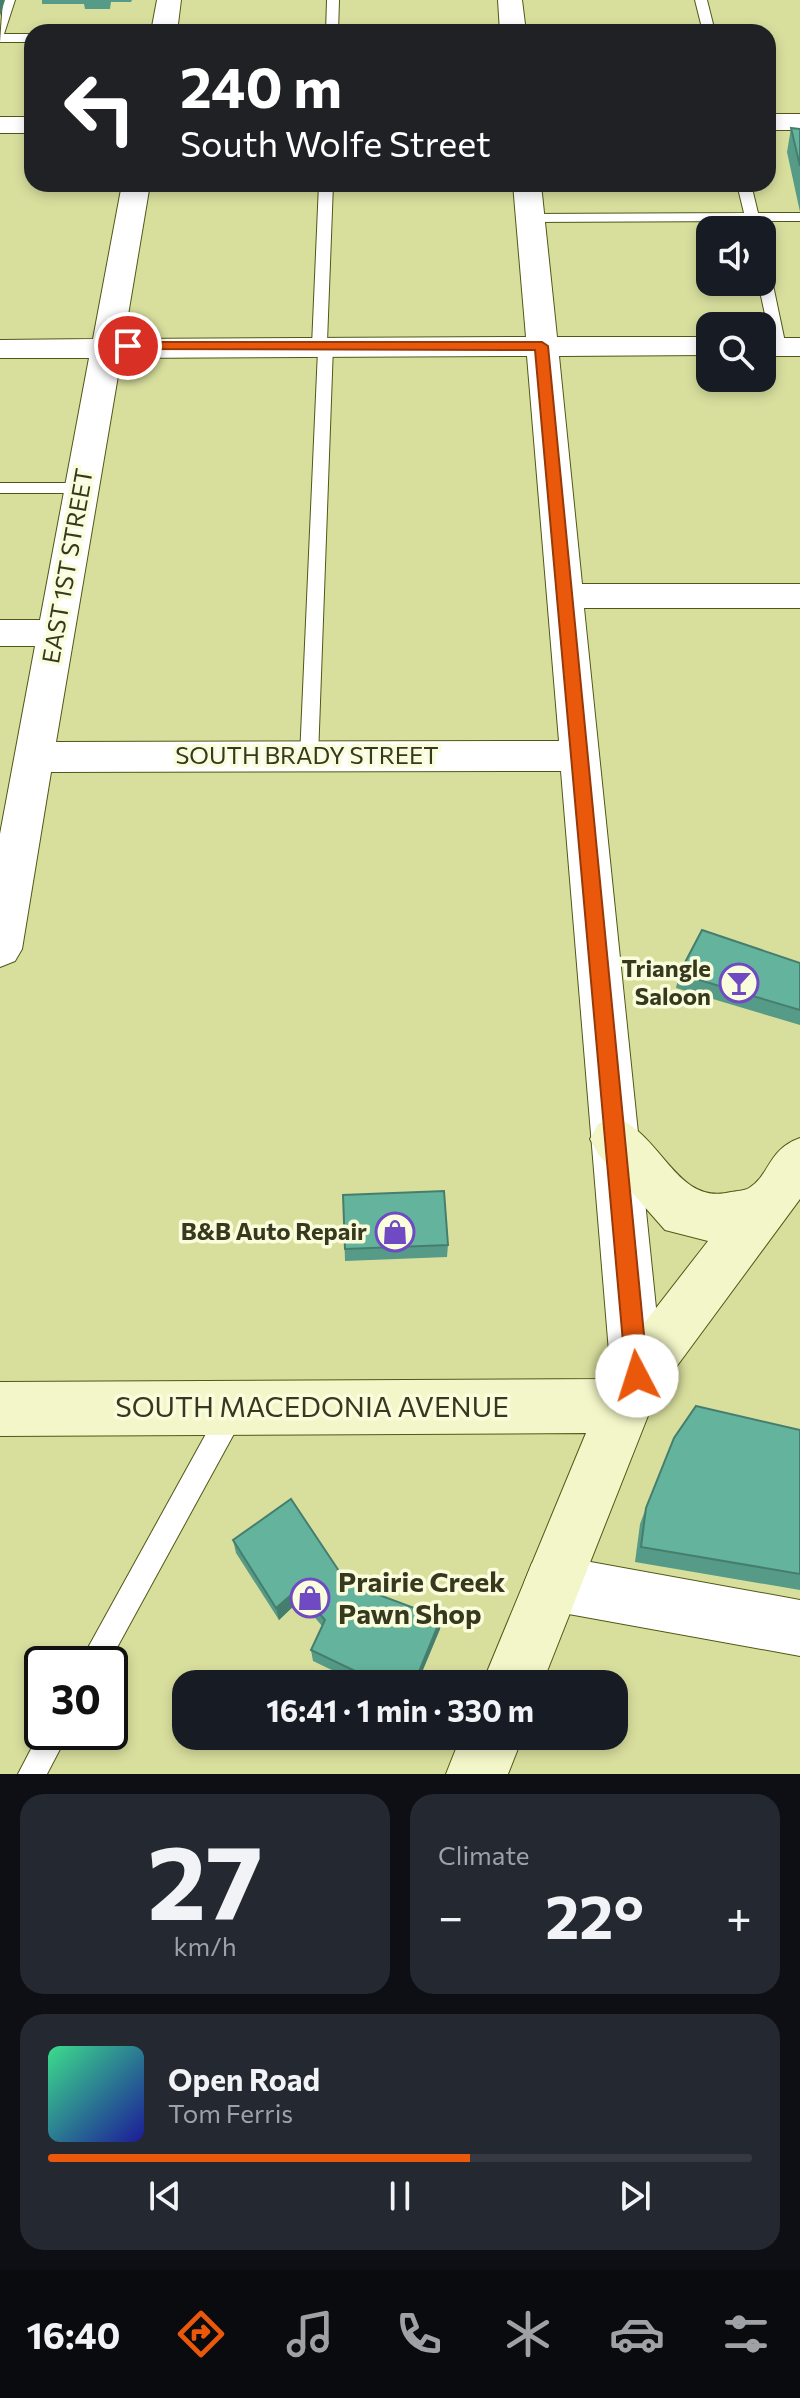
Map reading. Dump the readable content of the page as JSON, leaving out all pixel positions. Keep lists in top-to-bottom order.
{
  "streets": {
    "street": ["EAST 1ST STREET", "SOUTH BRADY STREET", "SOUTH MACEDONIA AVENUE"]
  },
  "crossings": [
    ["EAST 1ST STREET", "SOUTH BRADY STREET"]
  ],
  "places": {
    "bar": ["Triangle Saloon"],
    "shop": ["B&B Auto Repair", "Prairie Creek Pawn Shop"]
  },
  "page": {
    "turn": ["240 m", "South Wolfe Street"],
    "limit": "30",
    "trip": "16:41 · 1 min · 330 m",
    "tile": [
      ["27", "km/h"],
      "Climate"
    ],
    "heat": ["−", "22°", "+"],
    "song": ["Open Road", "Tom Ferris"],
    "tabs": "16:40"
  }
}
